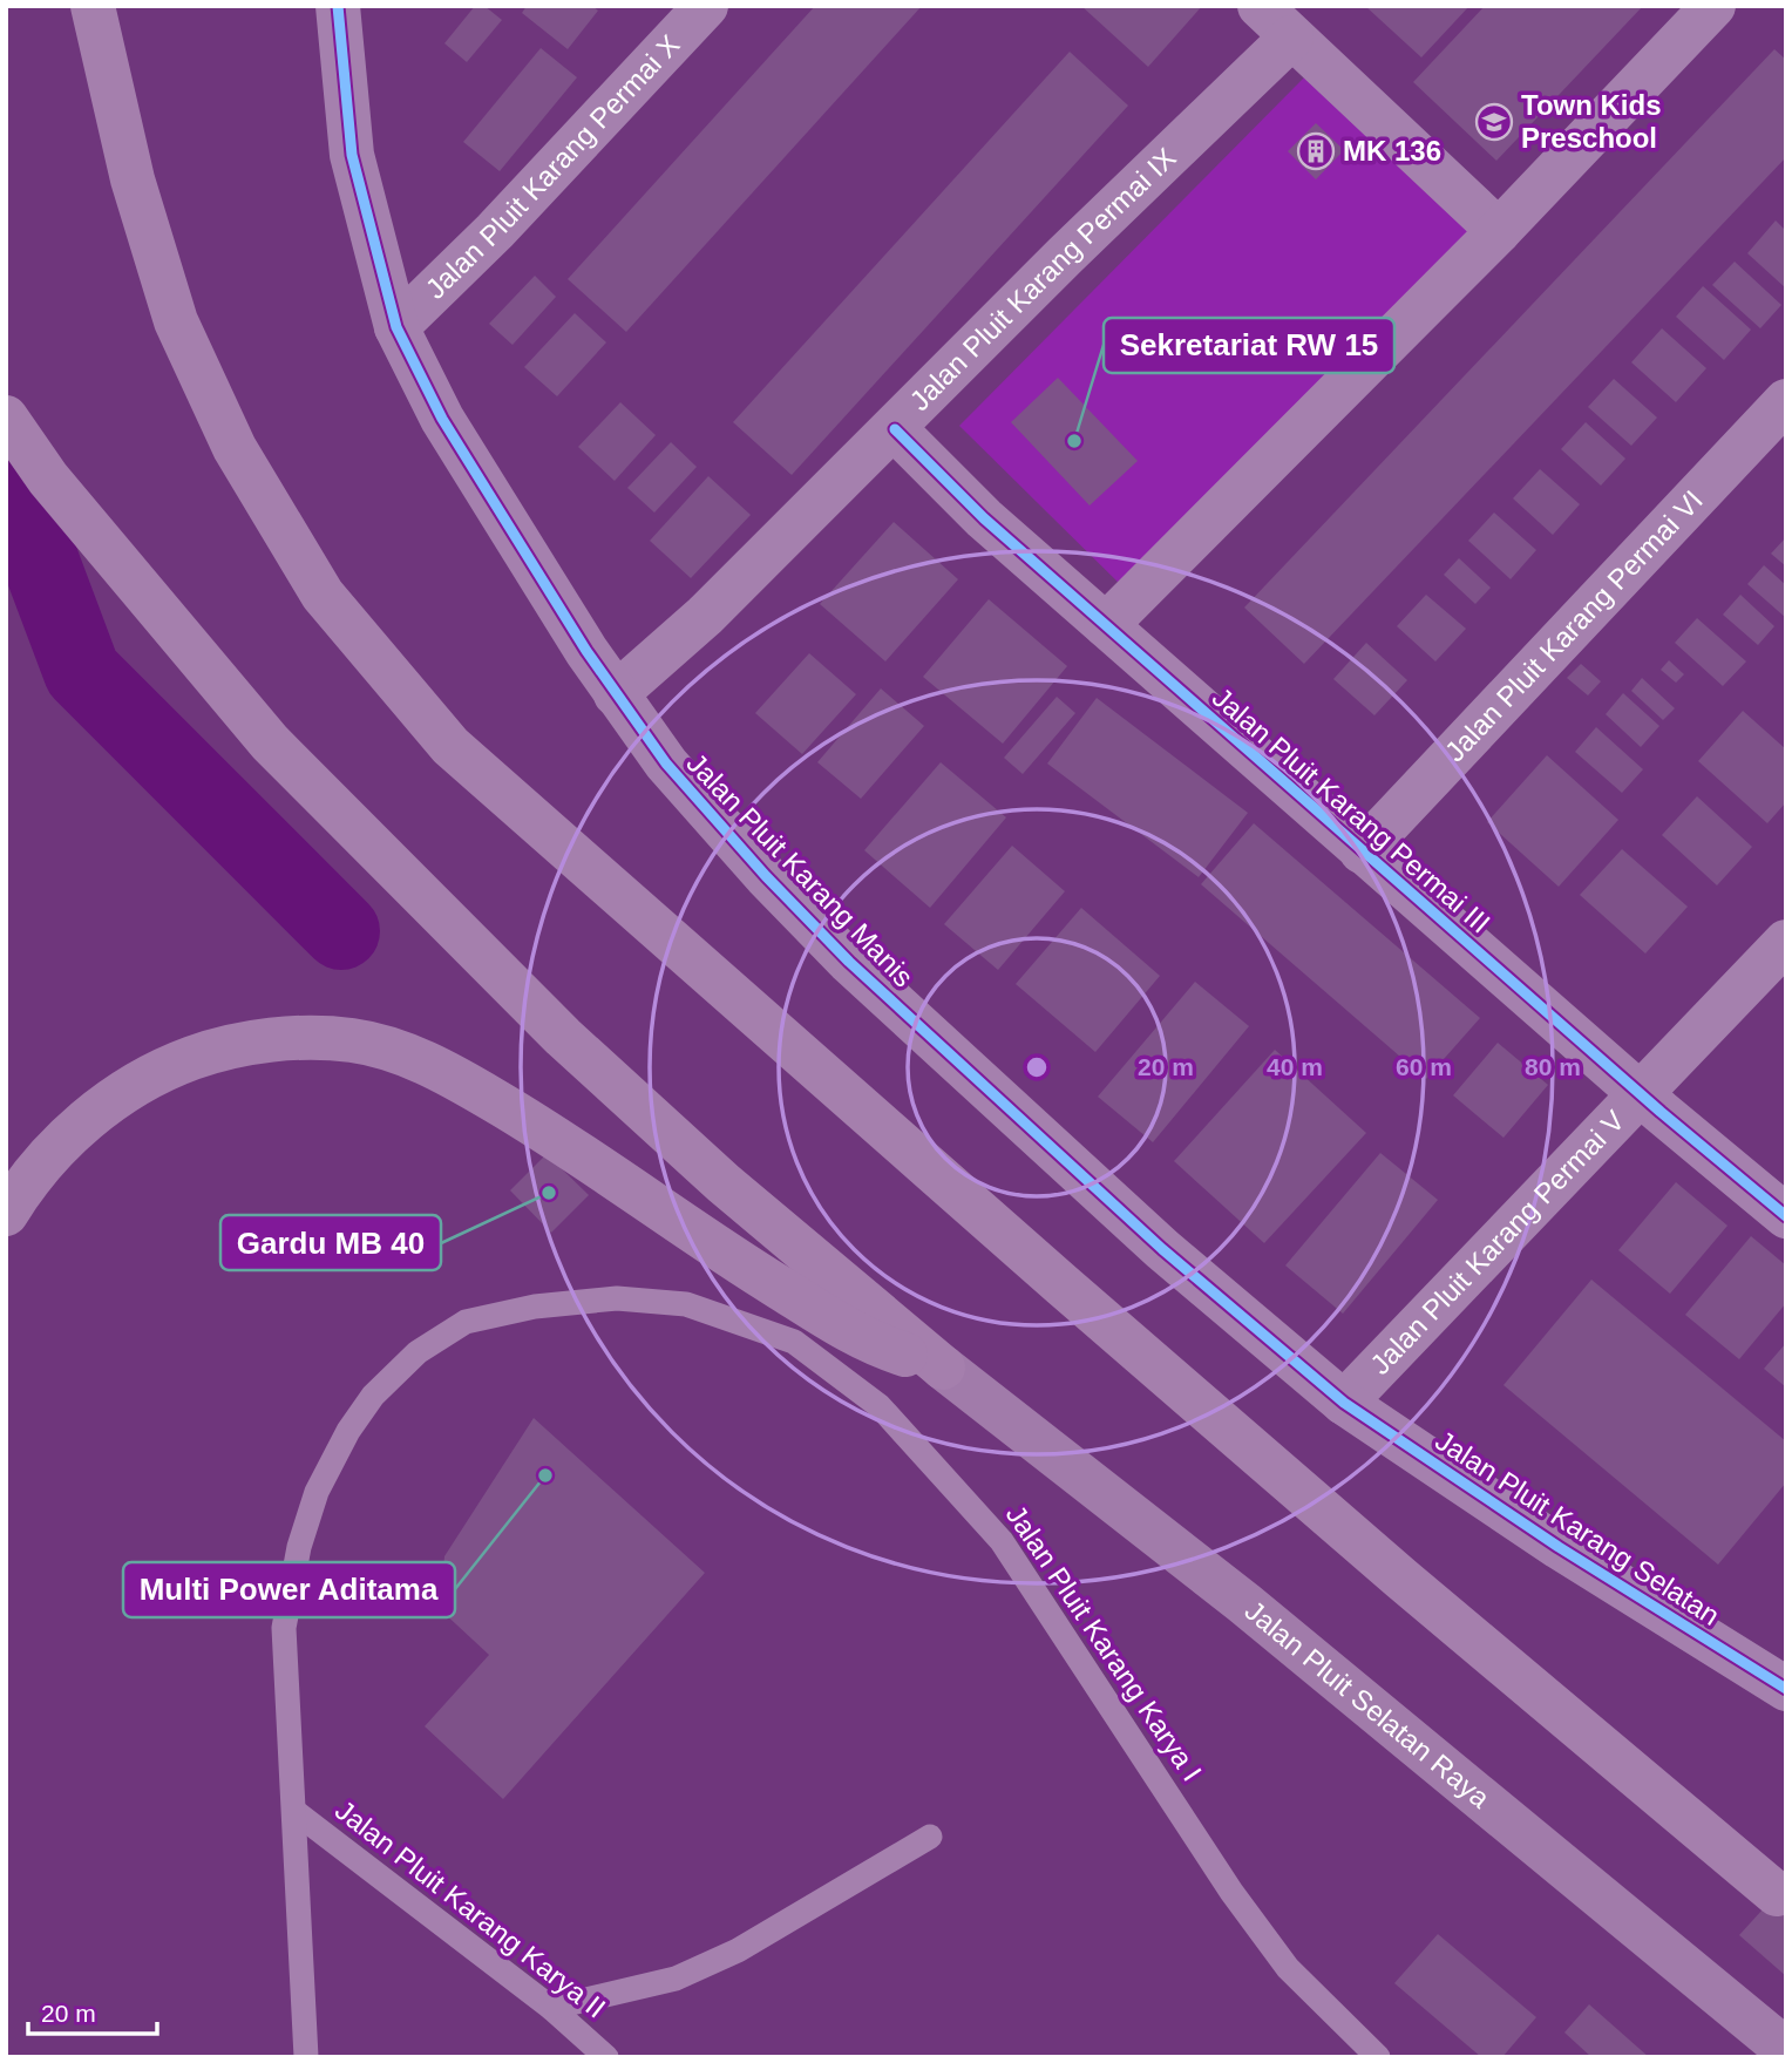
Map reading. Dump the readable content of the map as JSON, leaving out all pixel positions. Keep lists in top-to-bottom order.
{
  "streets": {
    "main road": ["Jalan Pluit Selatan Raya"],
    "street": [
      "Jalan Pluit Karang Permai X",
      "Jalan Pluit Karang Permai IX",
      "Jalan Pluit Karang Permai VI",
      "Jalan Pluit Karang Permai III",
      "Jalan Pluit Karang Manis",
      "Jalan Pluit Karang Permai V",
      "Jalan Pluit Karang Selatan"
    ],
    "lane": ["Jalan Pluit Karang Karya I", "Jalan Pluit Karang Karya II"]
  },
  "crossings": [
    ["Jalan Pluit Karang Permai X", "Jalan Pluit Karang Manis"],
    ["Jalan Pluit Karang Permai IX", "Jalan Pluit Karang Permai III"],
    ["Jalan Pluit Karang Permai IX", "Jalan Pluit Karang Manis"],
    ["Jalan Pluit Karang Permai VI", "Jalan Pluit Karang Permai III"],
    ["Jalan Pluit Karang Permai III", "Jalan Pluit Karang Permai V"],
    ["Jalan Pluit Karang Manis", "Jalan Pluit Karang Permai V"],
    ["Jalan Pluit Karang Manis", "Jalan Pluit Karang Selatan"],
    ["Jalan Pluit Karang Permai V", "Jalan Pluit Karang Selatan"],
    ["Jalan Pluit Karang Karya I", "Jalan Pluit Karang Karya II"]
  ],
  "places": {
    "school or university": ["Town Kids Preschool"],
    "building": ["MK 136"],
    "other": ["Sekretariat RW 15", "Gardu MB 40", "Multi Power Aditama"]
  },
  "scale_bar": "20 m",
  "rings": [
    "20 m",
    "40 m",
    "60 m",
    "80 m"
  ]
}
